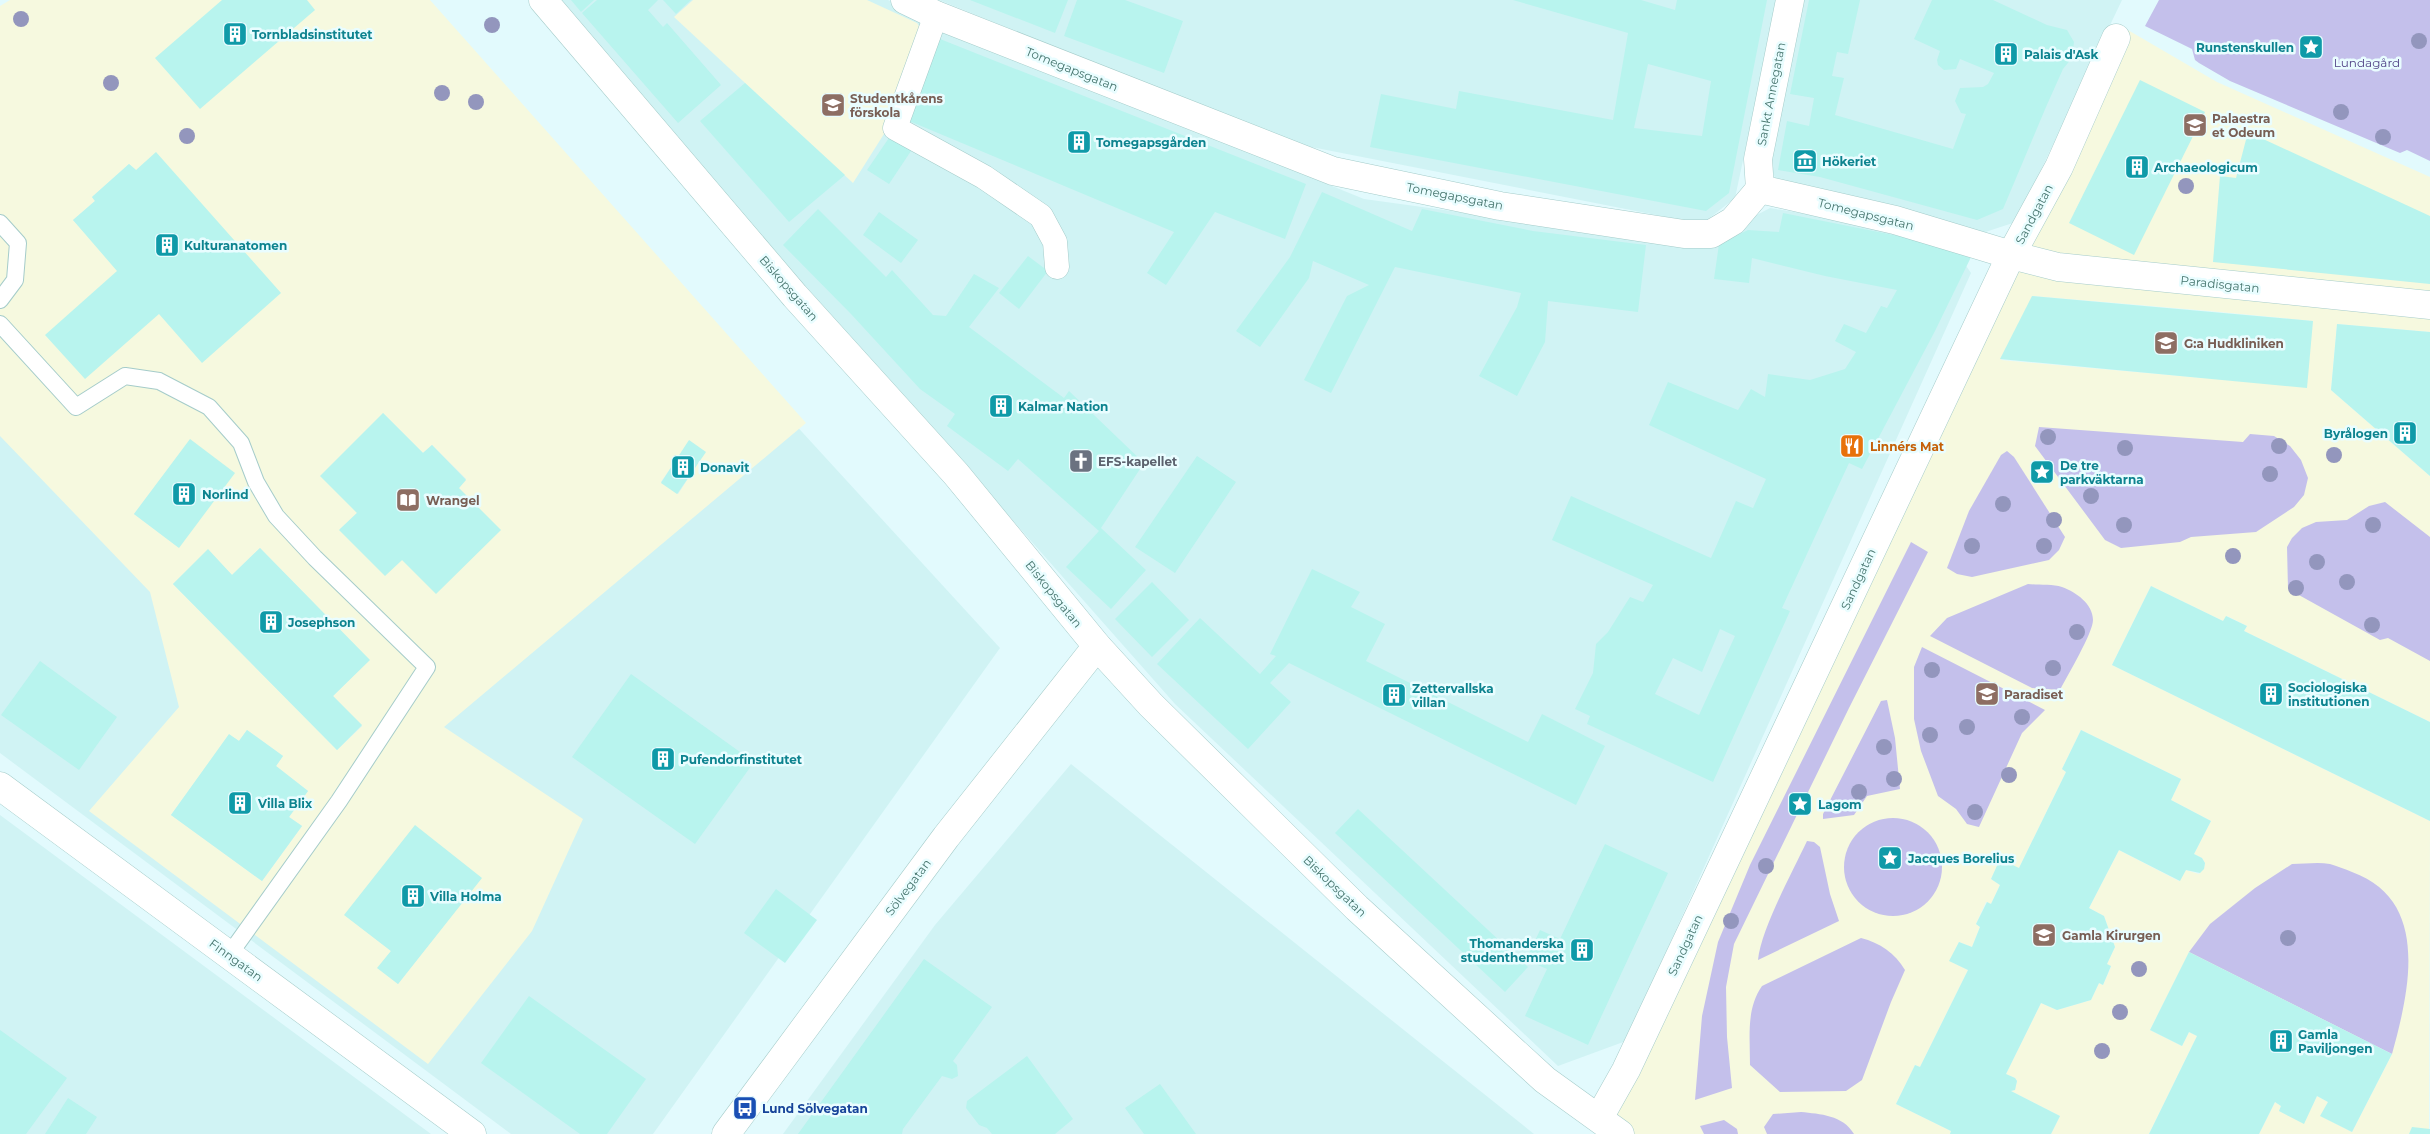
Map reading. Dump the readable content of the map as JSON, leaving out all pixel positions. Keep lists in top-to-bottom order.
{
  "streets": {
    "street": [
      "Tomegapsgatan",
      "Sankt Annegatan",
      "Sandgatan",
      "Paradisgatan",
      "Biskopsgatan",
      "Sölvegatan",
      "Finngatan"
    ]
  },
  "crossings": [
    ["Tomegapsgatan", "Sankt Annegatan"],
    ["Tomegapsgatan", "Sandgatan"],
    ["Tomegapsgatan", "Paradisgatan"],
    ["Sandgatan", "Paradisgatan"],
    ["Sandgatan", "Biskopsgatan"],
    ["Biskopsgatan", "Sölvegatan"]
  ],
  "parks": ["Lundagård"],
  "places": {
    "building": [
      "Tornbladsinstitutet",
      "Palais d'Ask",
      "Tomegapsgården",
      "Archaeologicum",
      "Kulturanatomen",
      "Kalmar Nation",
      "Byrålogen",
      "Donavit",
      "Norlind",
      "Josephson",
      "Sociologiska institutionen",
      "Zettervallska villan",
      "Pufendorfinstitutet",
      "Villa Blix",
      "Villa Holma",
      "Thomanderska studenthemmet",
      "Gamla Paviljongen"
    ],
    "place": [
      "Runstenskullen",
      "De tre parkväktarna",
      "Lagom",
      "Jacques Borelius"
    ],
    "school or university": [
      "Studentkårens förskola",
      "Palaestra et Odeum",
      "G:a Hudkliniken",
      "Paradiset",
      "Gamla Kirurgen"
    ],
    "museum": ["Hökeriet"],
    "restaurant": ["Linnérs Mat"],
    "church": ["EFS-kapellet"],
    "library": ["Wrangel"],
    "bus stop": ["Lund Sölvegatan"]
  }
}
